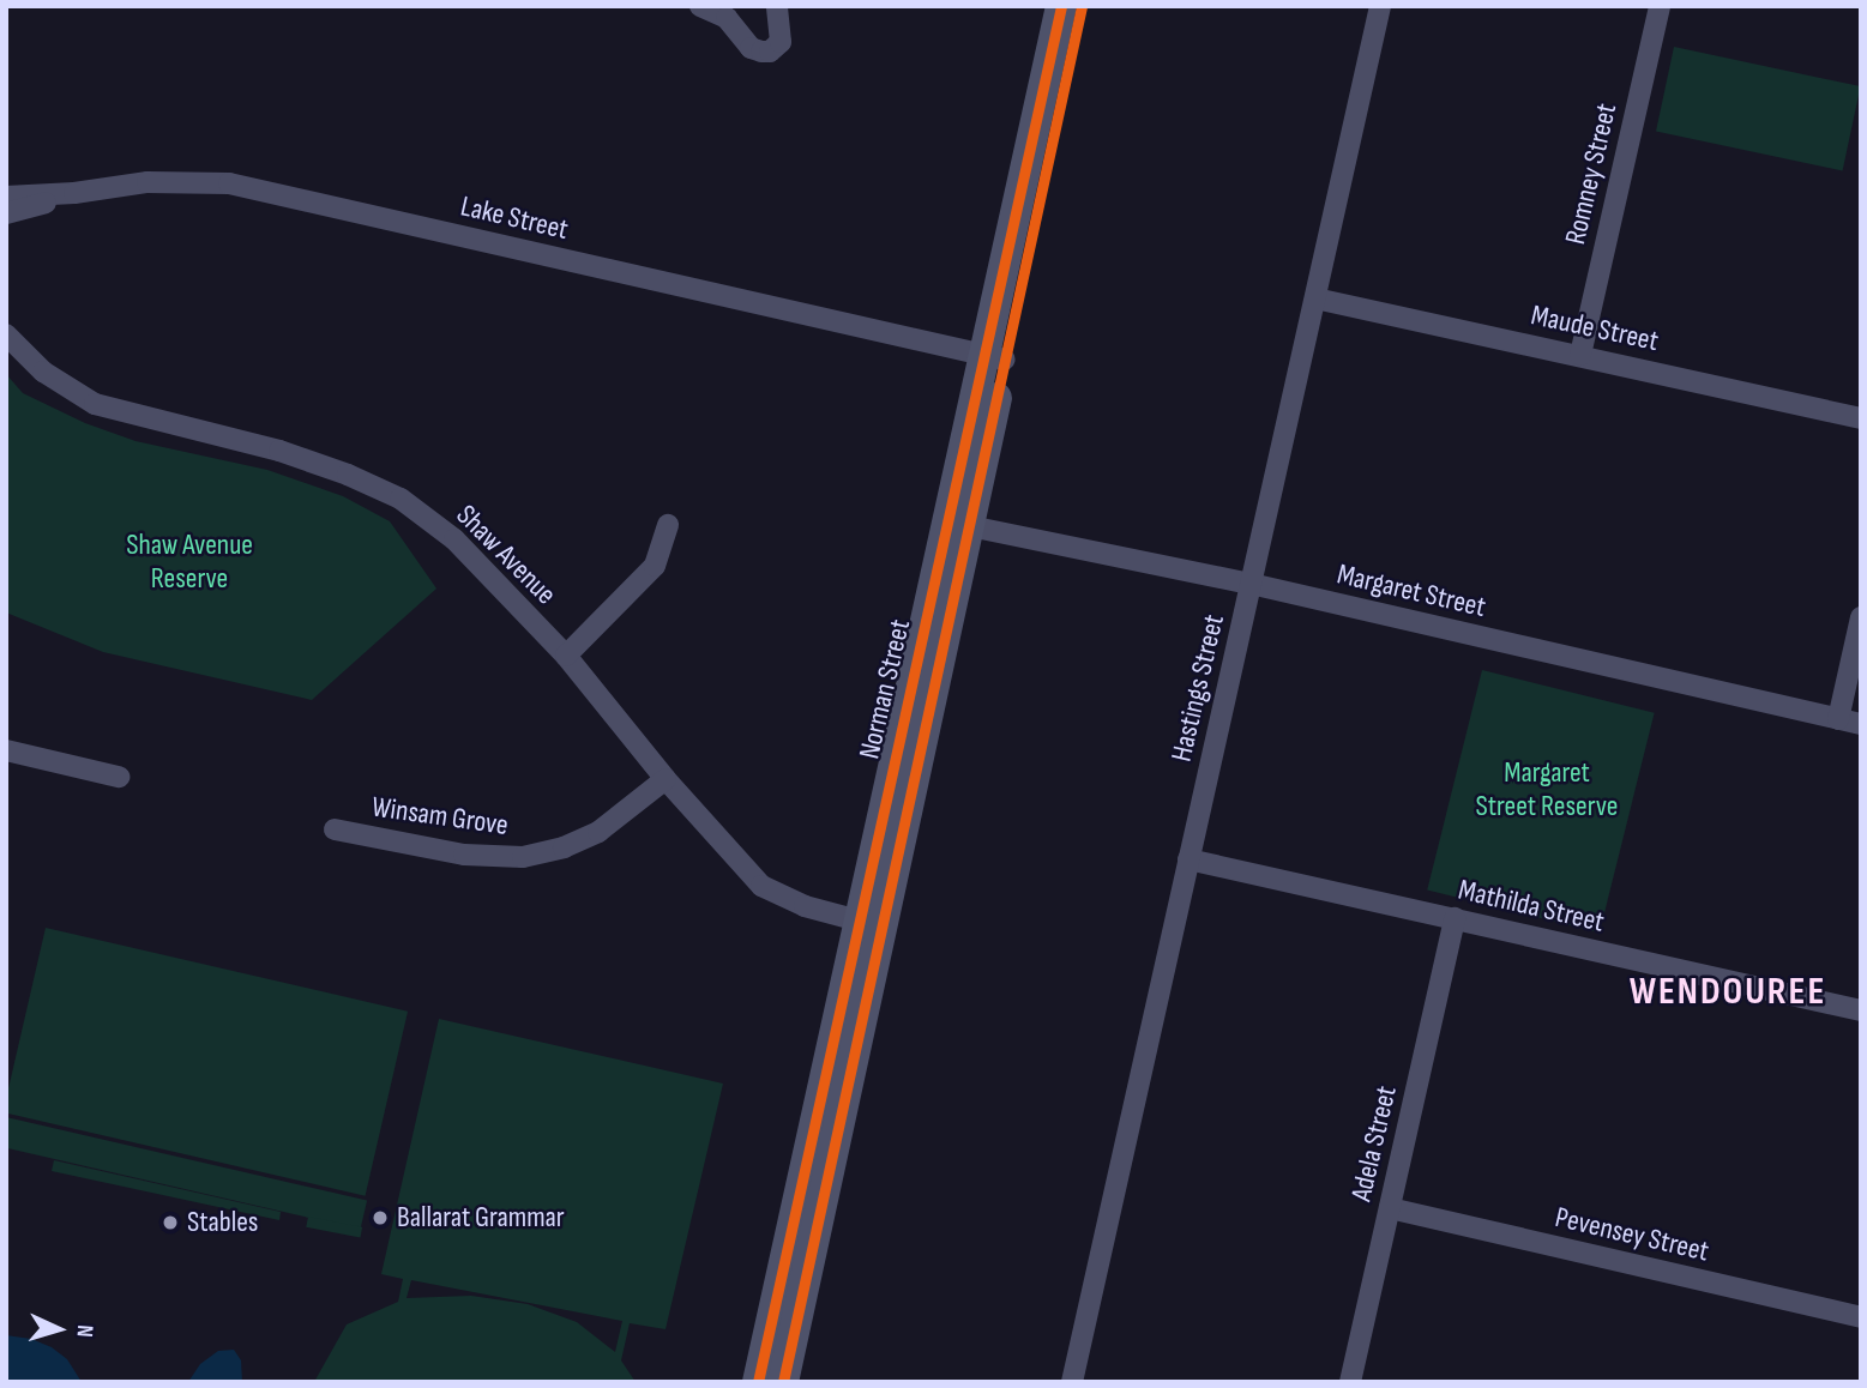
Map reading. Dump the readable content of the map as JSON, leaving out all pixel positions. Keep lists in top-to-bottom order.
{
  "streets": {
    "main road": ["Norman Street"],
    "street": [
      "Romney Street",
      "Lake Street",
      "Maude Street",
      "Shaw Avenue",
      "Margaret Street",
      "Hastings Street",
      "Winsam Grove",
      "Mathilda Street",
      "Adela Street",
      "Pevensey Street"
    ]
  },
  "crossings": [
    ["Romney Street", "Maude Street"],
    ["Lake Street", "Norman Street"],
    ["Maude Street", "Hastings Street"],
    ["Shaw Avenue", "Norman Street"],
    ["Shaw Avenue", "Winsam Grove"],
    ["Margaret Street", "Hastings Street"],
    ["Margaret Street", "Norman Street"],
    ["Hastings Street", "Mathilda Street"],
    ["Mathilda Street", "Adela Street"],
    ["Adela Street", "Pevensey Street"]
  ],
  "districts": ["WENDOUREE"],
  "parks": ["Shaw Avenue Reserve", "Margaret Street Reserve"],
  "places": ["Ballarat Grammar", "Stables"],
  "north": "right"
}
